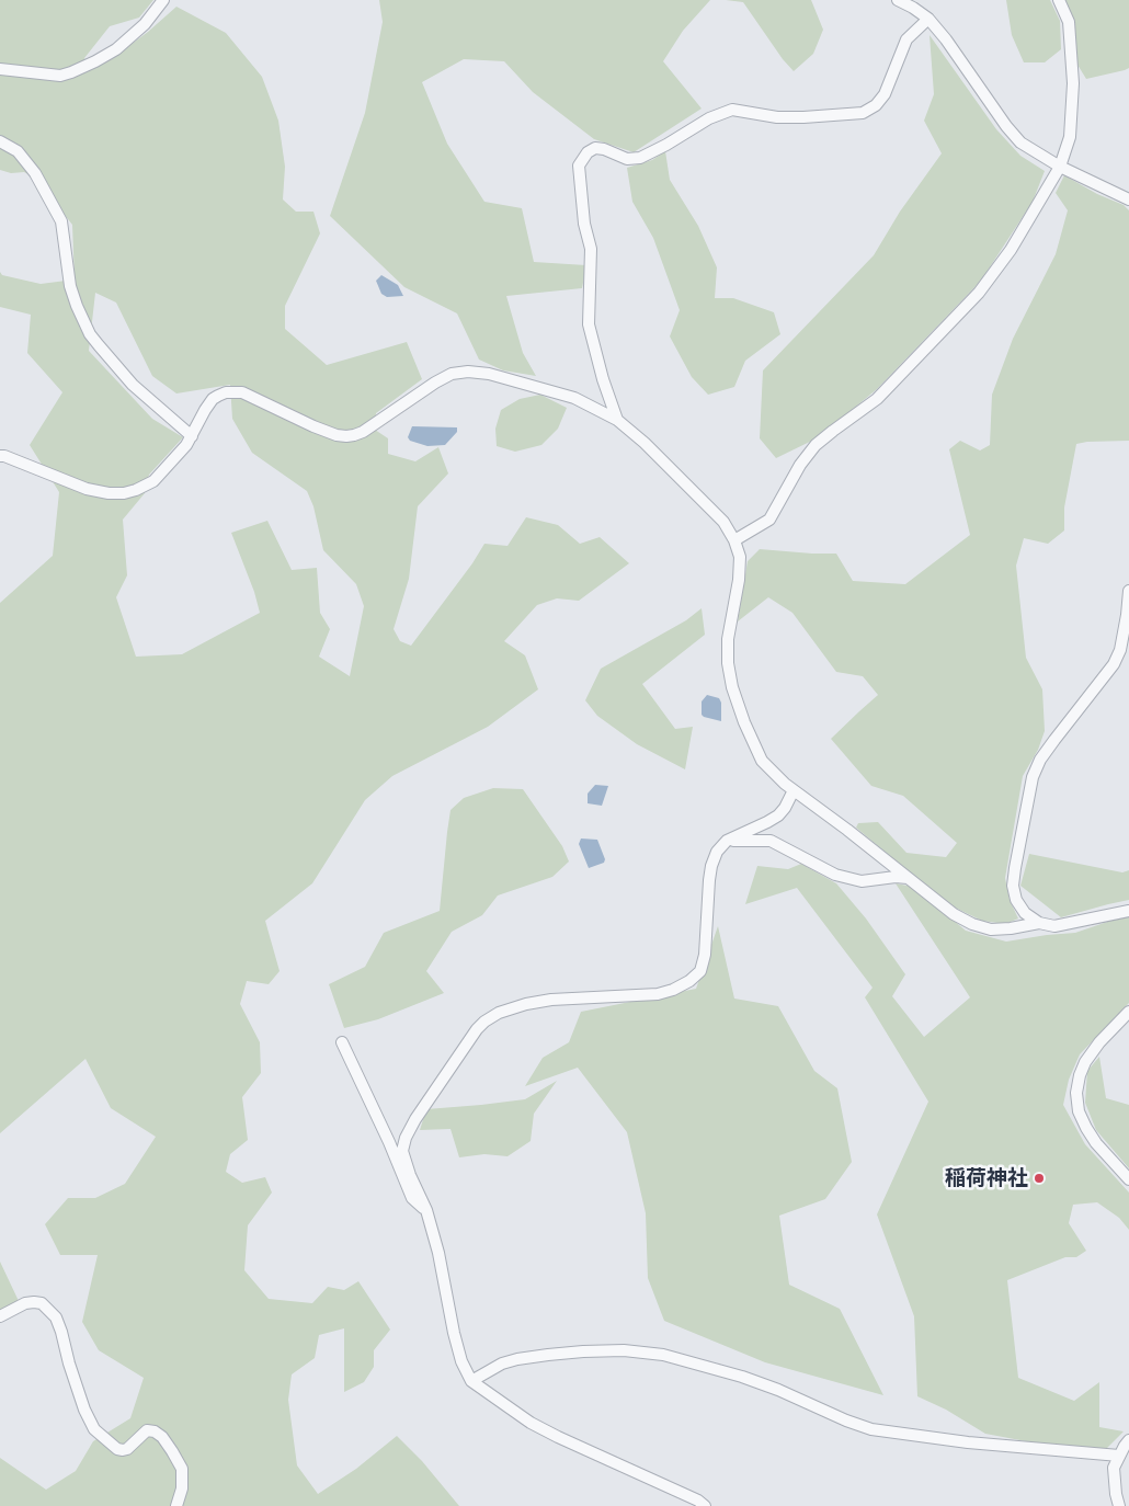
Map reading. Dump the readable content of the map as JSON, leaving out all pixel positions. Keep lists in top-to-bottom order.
{
  "places": ["稲荷神社"]
}
